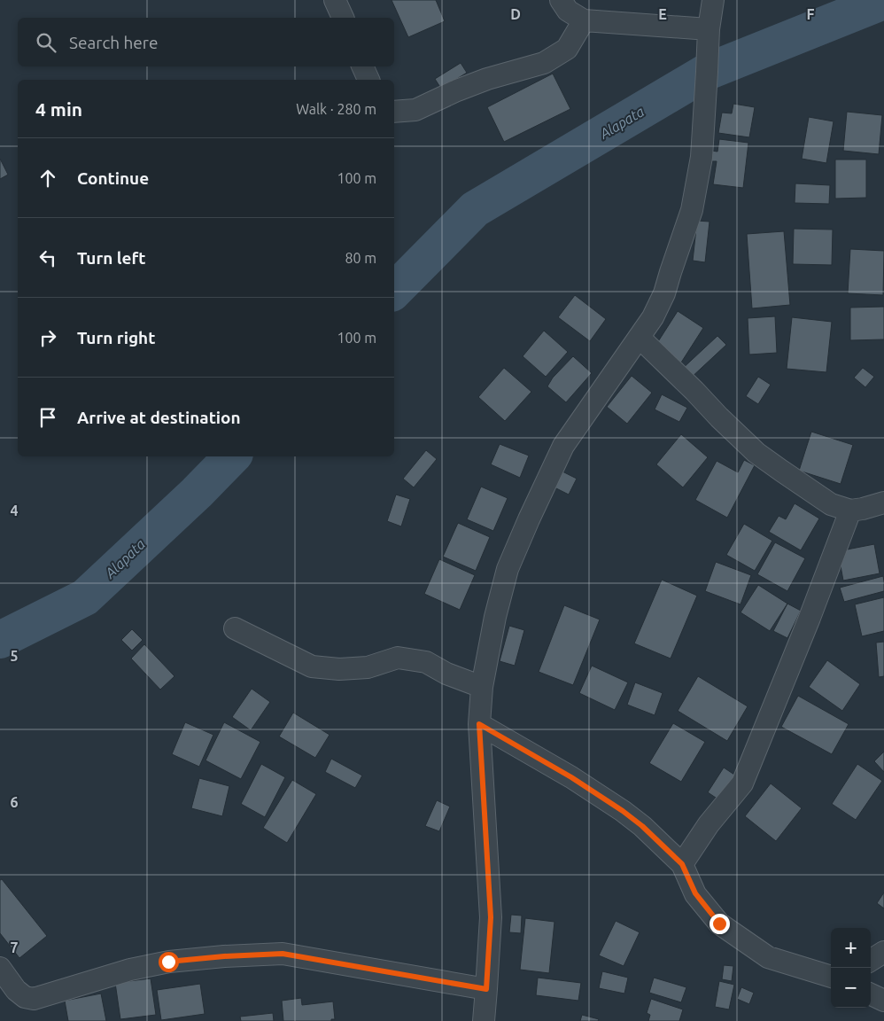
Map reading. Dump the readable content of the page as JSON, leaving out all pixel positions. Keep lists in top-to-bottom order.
{
  "water": ["Alapata"],
  "page": {
    "search": "Search here",
    "heading": ["4 min", "Walk · 280 m"],
    "list": [
      ["Continue", "100 m"],
      ["Turn left", "80 m"],
      ["Turn right", "100 m"],
      "Arrive at destination"
    ],
    "map_buttons": ["+", "−"]
  },
  "grid": {
    "columns": ["D", "E", "F"],
    "rows": [
      "4",
      "5",
      "6",
      "7"
    ]
  }
}
